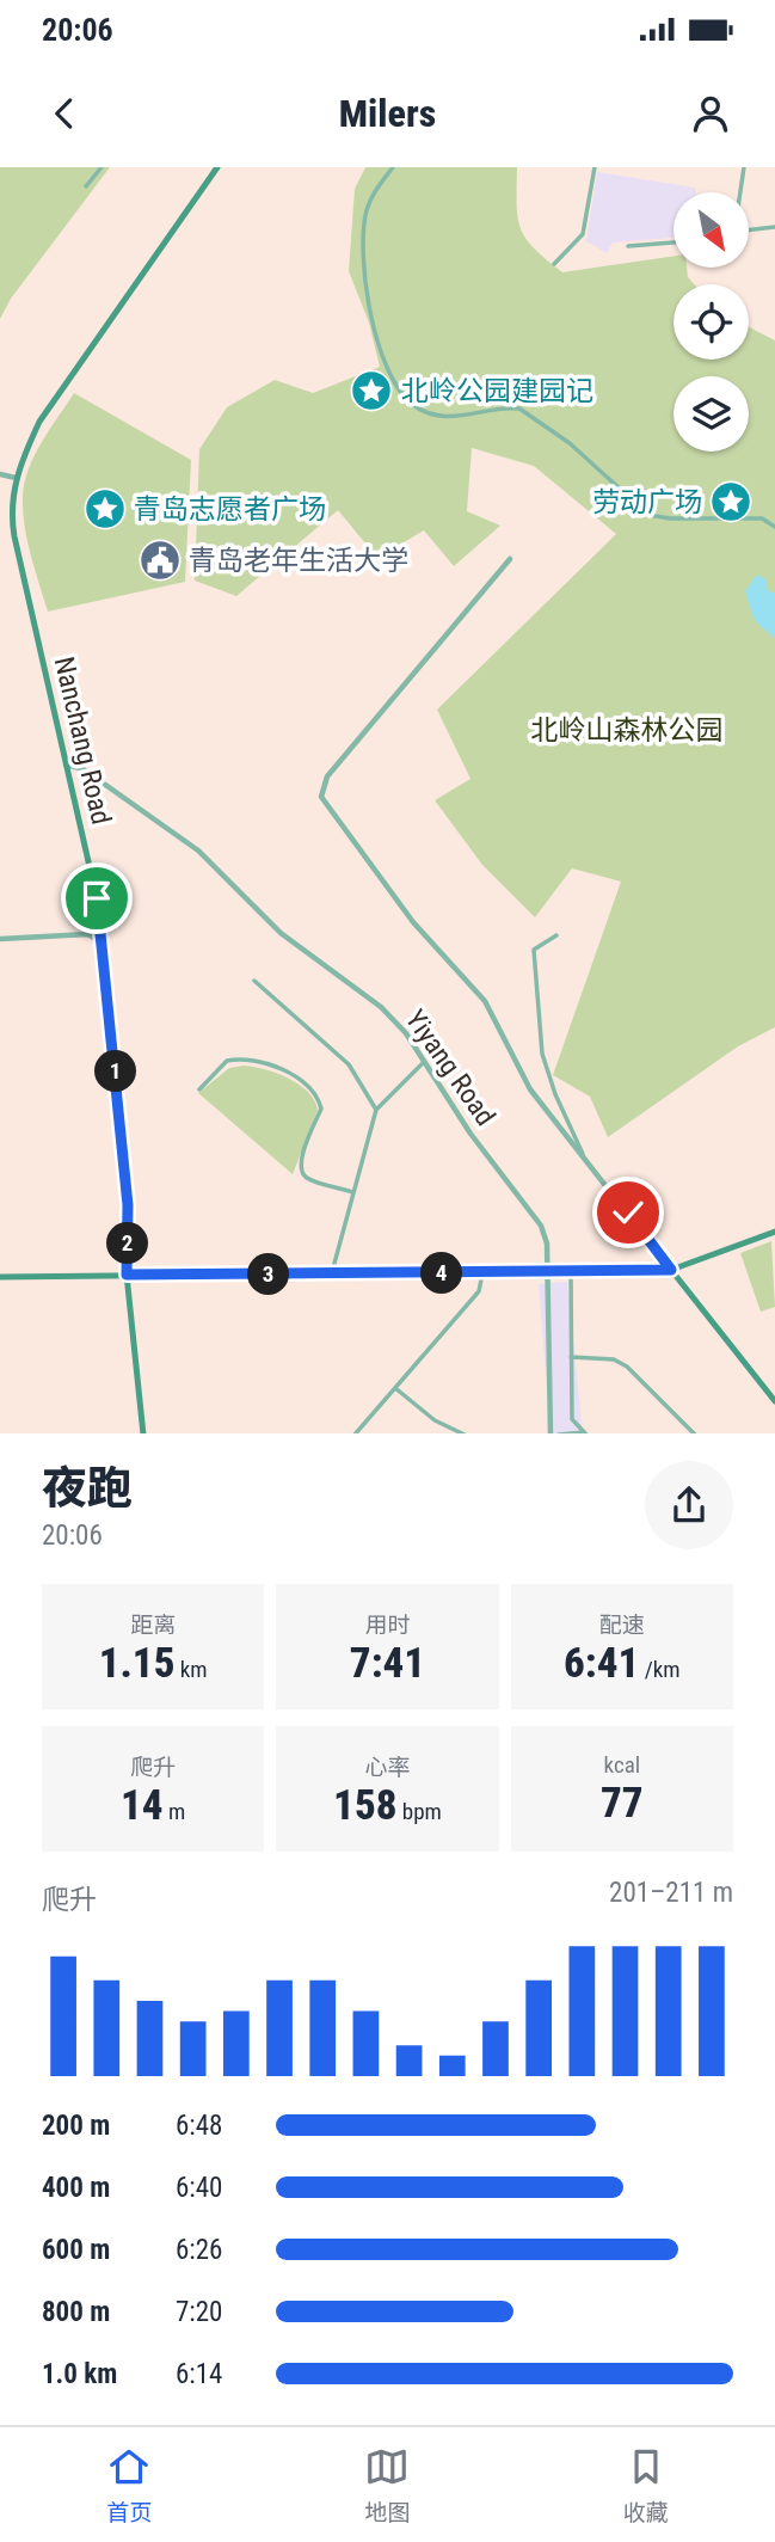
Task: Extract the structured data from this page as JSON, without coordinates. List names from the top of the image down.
{
  "streets": {
    "main road": ["Nanchang Road"],
    "street": ["Yiyang Road"]
  },
  "crossings": [
    ["Nanchang Road", "Yiyang Road"]
  ],
  "parks": ["北岭山森林公园"],
  "places": {
    "place": ["北岭公园建园记", "劳动广场", "青岛志愿者广场"],
    "public building": ["青岛老年生活大学"]
  },
  "north": "bottom right",
  "page": {
    "status": "20:06",
    "header": "Milers",
    "pins": [
      "1",
      "2",
      "4",
      "3"
    ],
    "heading": ["夜跑", "20:06"],
    "stats": [
      ["距离", "1.15 km"],
      ["用时", "7:41"],
      ["配速", "6:41 /km"],
      ["爬升", "14 m"],
      ["心率", "158 bpm"],
      ["kcal", "77"]
    ],
    "chart": ["爬升", "201–211 m"],
    "list": [
      {
        "name": "200 m",
        "note": "6:48"
      },
      {
        "name": "400 m",
        "note": "6:40"
      },
      {
        "name": "600 m",
        "note": "6:26"
      },
      {
        "name": "800 m",
        "note": "7:20"
      },
      {
        "name": "1.0 km",
        "note": "6:14"
      }
    ],
    "tabs": ["首页", "地图", "收藏"]
  }
}
